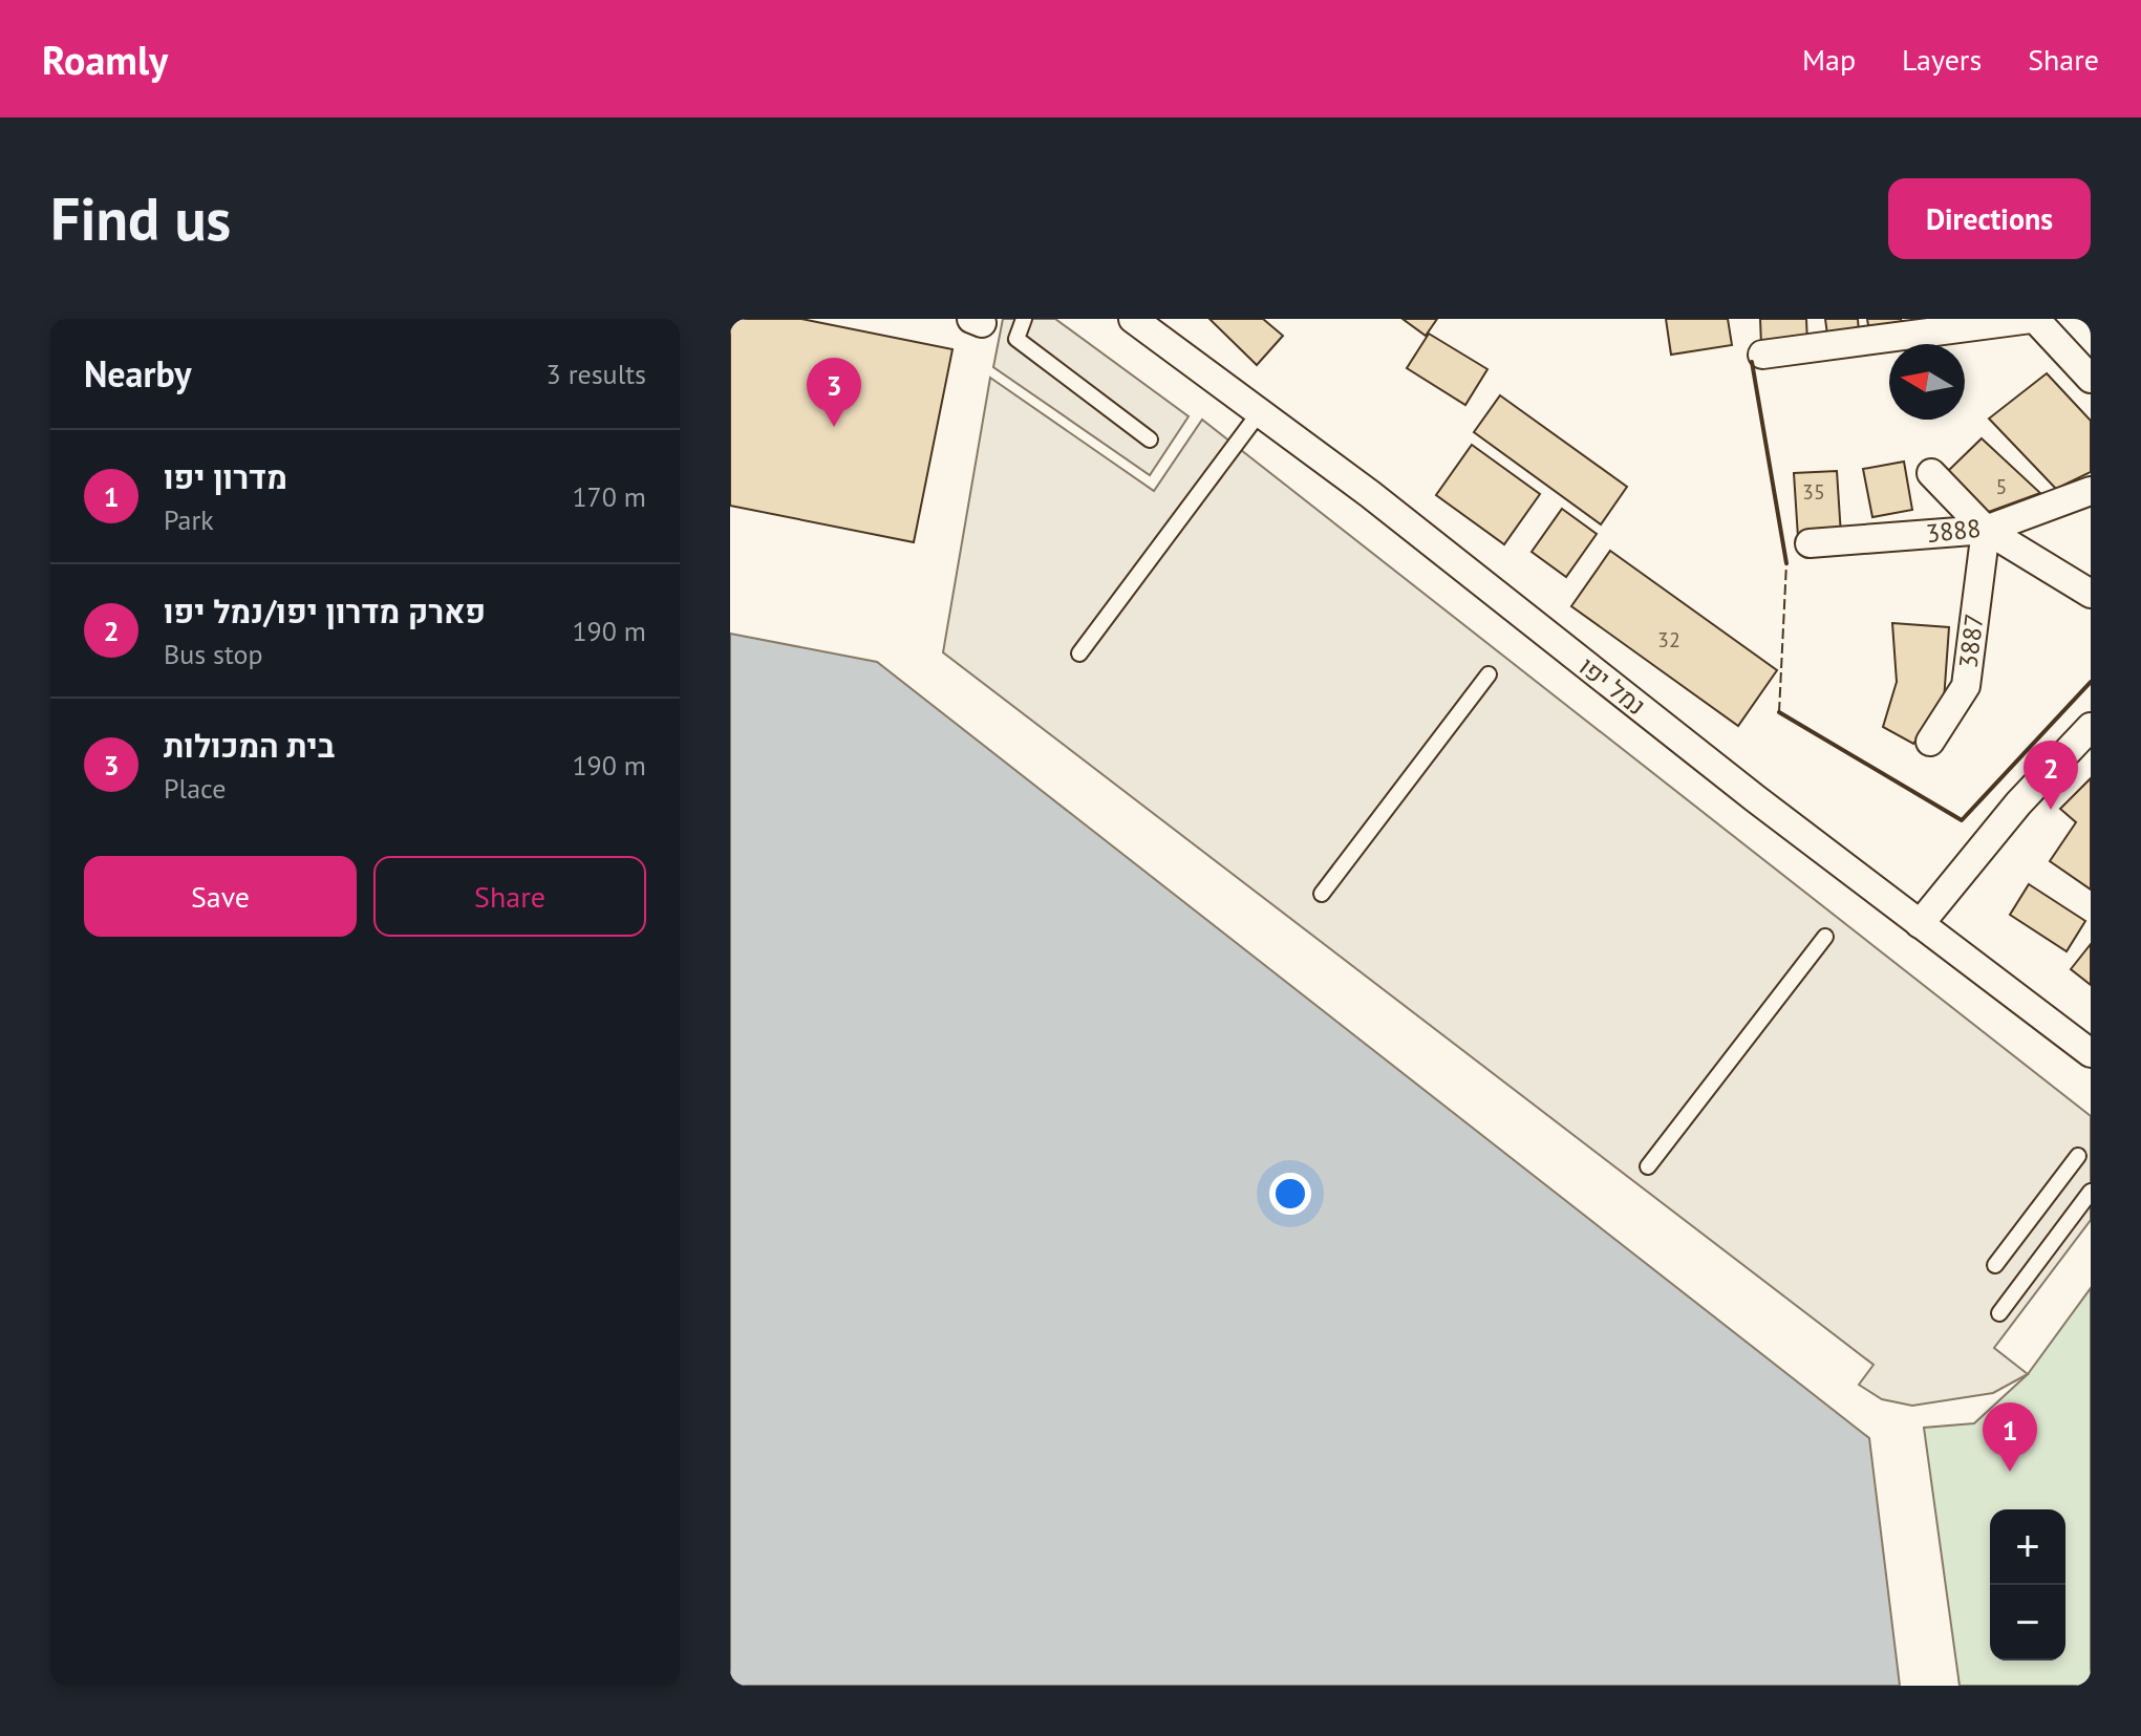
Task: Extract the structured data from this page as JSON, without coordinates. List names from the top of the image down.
{
  "streets": {
    "street": ["3888", "3887", "נמל יפו"]
  },
  "crossings": [
    ["3888", "3887"]
  ],
  "house_numbers": ["5", "35", "32"],
  "north": "left",
  "page": {
    "header": "Roamly",
    "nav": ["Map", "Layers", "Share"],
    "buttons": [
      "Directions",
      ["Save", "Share"]
    ],
    "title": "Find us",
    "heading": ["Nearby", "3 results"],
    "pins": ["3", "2", "1"],
    "list": [
      {
        "mark": "1",
        "name": "מדרון יפו",
        "note": "Park",
        "value": "170 m"
      },
      {
        "mark": "2",
        "name": "פארק מדרון יפו/נמל יפו",
        "note": "Bus stop",
        "value": "190 m"
      },
      {
        "mark": "3",
        "name": "בית המכולות",
        "note": "Place",
        "value": "190 m"
      }
    ],
    "map_buttons": ["+", "−"]
  }
}
